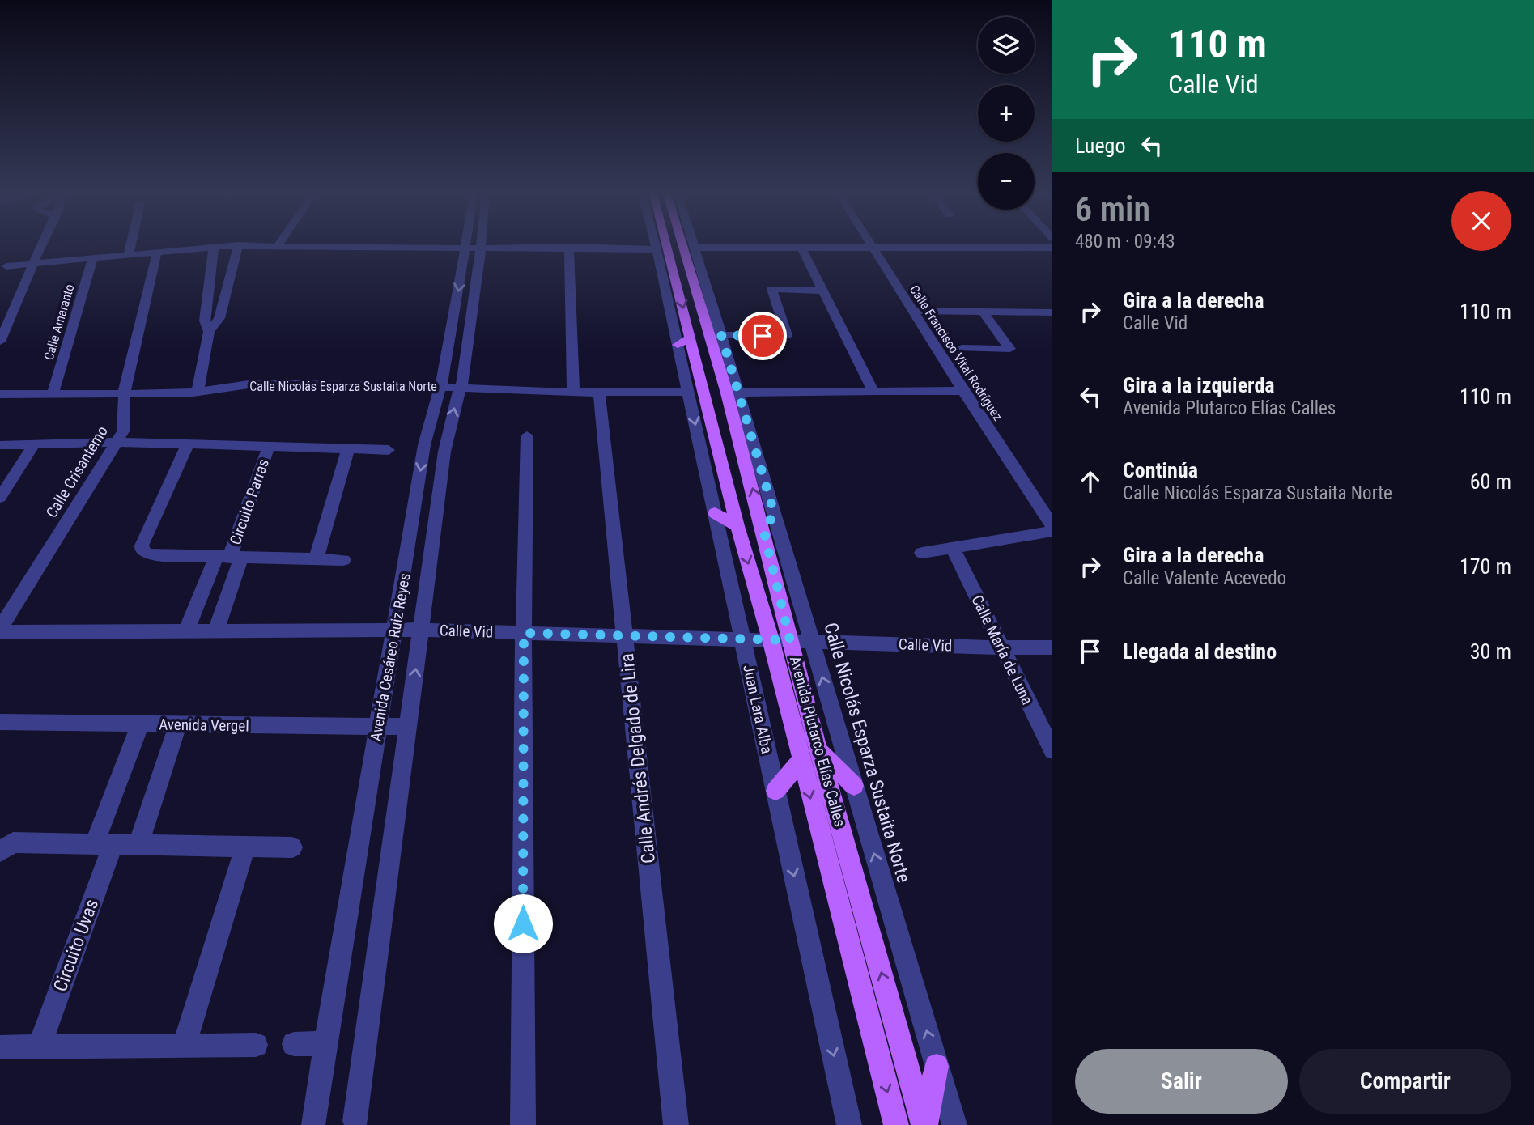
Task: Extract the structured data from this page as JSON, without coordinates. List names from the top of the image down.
{
  "streets": {
    "main road": ["Avenida Plutarco Elías Calles"],
    "street": [
      "Calle Amaranto",
      "Calle Francisco Vital Rodríguez",
      "Calle Nicolás Esparza Sustaita Norte",
      "Calle Crisantemo",
      "Circuito Parras",
      "Calle Vid",
      "Calle María de Luna",
      "Avenida Cesáreo Ruiz Reyes",
      "Juan Lara Alba",
      "Avenida Vergel",
      "Calle Andrés Delgado de Lira",
      "Circuito Uvas"
    ]
  },
  "crossings": [
    ["Calle Amaranto", "Calle Nicolás Esparza Sustaita Norte"],
    ["Calle Nicolás Esparza Sustaita Norte", "Calle Crisantemo"],
    ["Calle Nicolás Esparza Sustaita Norte", "Calle Vid"],
    ["Calle Nicolás Esparza Sustaita Norte", "Avenida Cesáreo Ruiz Reyes"],
    ["Calle Nicolás Esparza Sustaita Norte", "Juan Lara Alba"],
    ["Calle Nicolás Esparza Sustaita Norte", "Avenida Plutarco Elías Calles"],
    ["Calle Nicolás Esparza Sustaita Norte", "Calle Andrés Delgado de Lira"],
    ["Calle Crisantemo", "Circuito Parras"],
    ["Calle Crisantemo", "Calle Vid"],
    ["Circuito Parras", "Calle Vid"],
    ["Calle Vid", "Calle María de Luna"],
    ["Calle Vid", "Avenida Cesáreo Ruiz Reyes"],
    ["Calle Vid", "Juan Lara Alba"],
    ["Calle Vid", "Avenida Plutarco Elías Calles"],
    ["Calle Vid", "Calle Andrés Delgado de Lira"],
    ["Avenida Cesáreo Ruiz Reyes", "Avenida Vergel"],
    ["Juan Lara Alba", "Avenida Plutarco Elías Calles"],
    ["Avenida Vergel", "Circuito Uvas"]
  ],
  "one_way": ["Juan Lara Alba"],
  "page": {
    "turn": ["110 m", "Calle Vid"],
    "map_buttons": ["+", "−"],
    "then": "Luego",
    "heading": ["6 min", "480 m · 09:43"],
    "list": [
      {
        "name": "Gira a la derecha",
        "note": "Calle Vid",
        "value": "110 m"
      },
      {
        "name": "Gira a la izquierda",
        "note": "Avenida Plutarco Elías Calles",
        "value": "110 m"
      },
      {
        "name": "Continúa",
        "note": "Calle Nicolás Esparza Sustaita Norte",
        "value": "60 m"
      },
      {
        "name": "Gira a la derecha",
        "note": "Calle Valente Acevedo",
        "value": "170 m"
      },
      {
        "name": "Llegada al destino",
        "value": "30 m"
      }
    ],
    "buttons": ["Salir", "Compartir"]
  }
}
